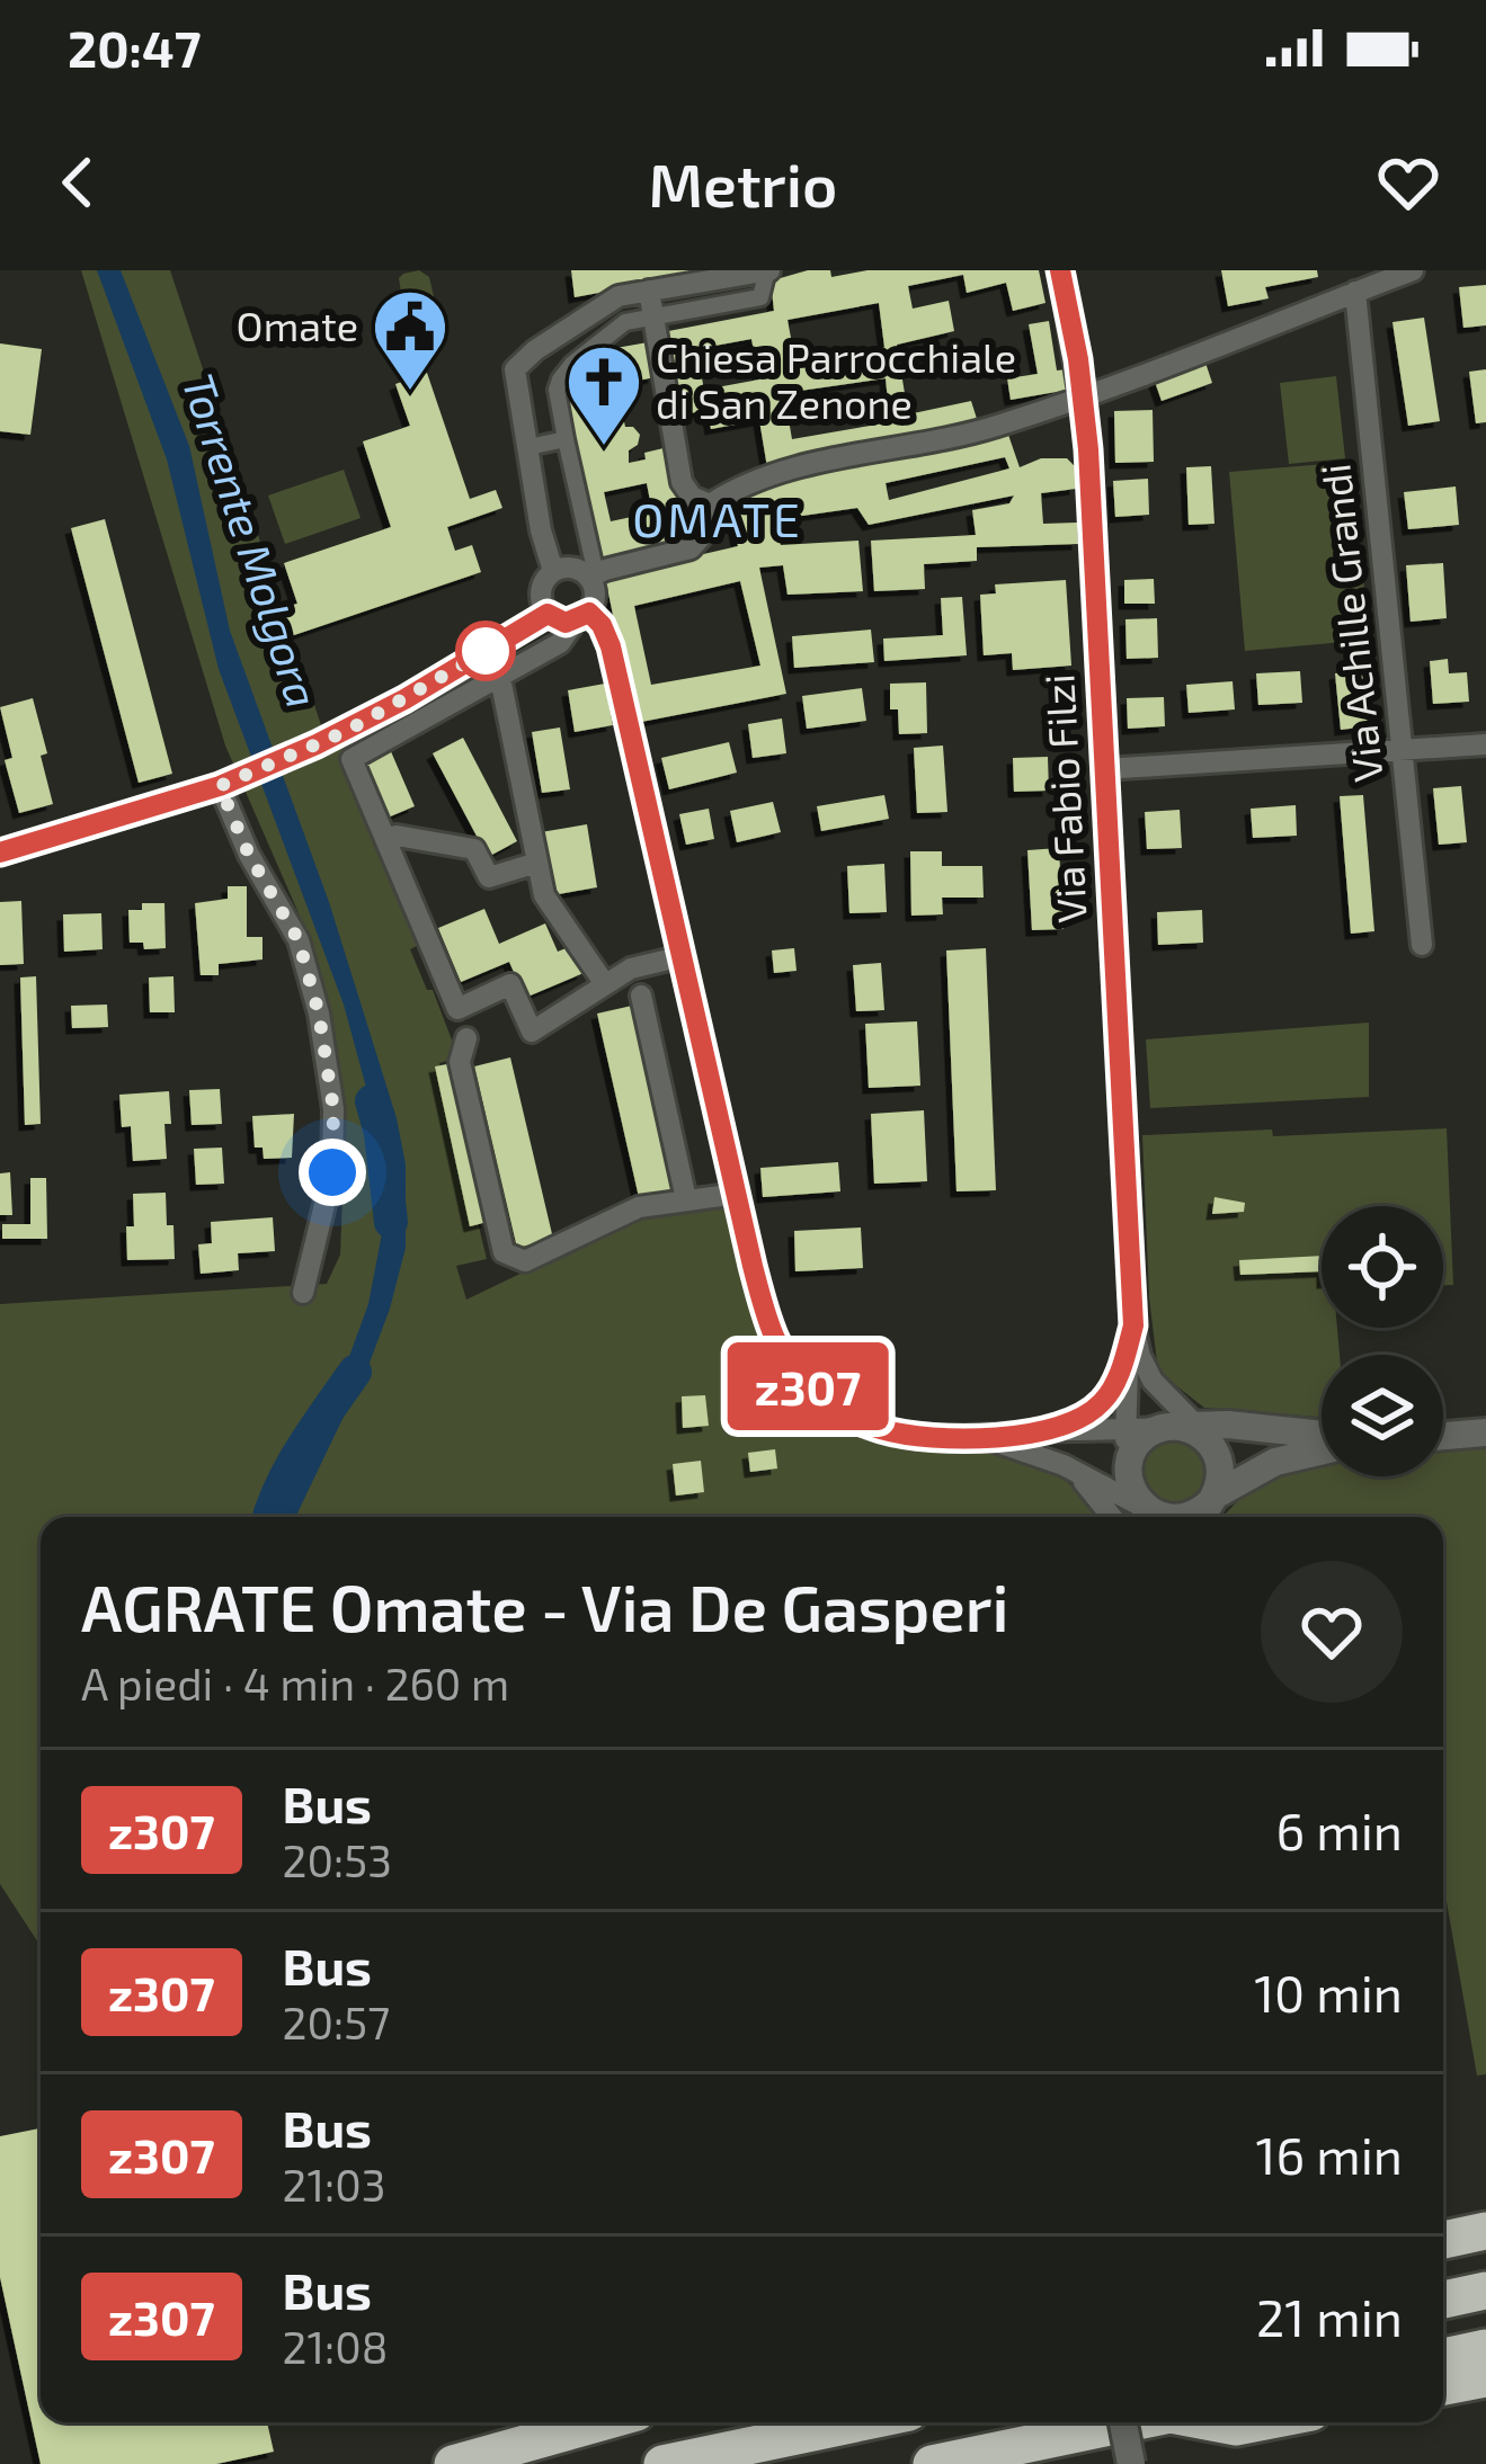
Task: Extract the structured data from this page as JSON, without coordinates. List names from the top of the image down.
{
  "streets": {
    "street": ["Via Achille Grandi", "Via Fabio Filzi"]
  },
  "districts": ["OMATE"],
  "water": ["Torrente Molgora"],
  "places": {
    "public building": ["Omate"],
    "church": ["Chiesa Parrocchiale di San Zenone"]
  },
  "lines": ["bus line z307"],
  "page": {
    "status": "20:47",
    "header": "Metrio",
    "on_map": "z307",
    "heading": ["AGRATE Omate - Via De Gasperi", "A piedi · 4 min · 260 m"],
    "list": [
      {
        "mark": "z307",
        "name": "Bus",
        "note": "20:53",
        "value": "6 min"
      },
      {
        "mark": "z307",
        "name": "Bus",
        "note": "20:57",
        "value": "10 min"
      },
      {
        "mark": "z307",
        "name": "Bus",
        "note": "21:03",
        "value": "16 min"
      },
      {
        "mark": "z307",
        "name": "Bus",
        "note": "21:08",
        "value": "21 min"
      }
    ]
  }
}
